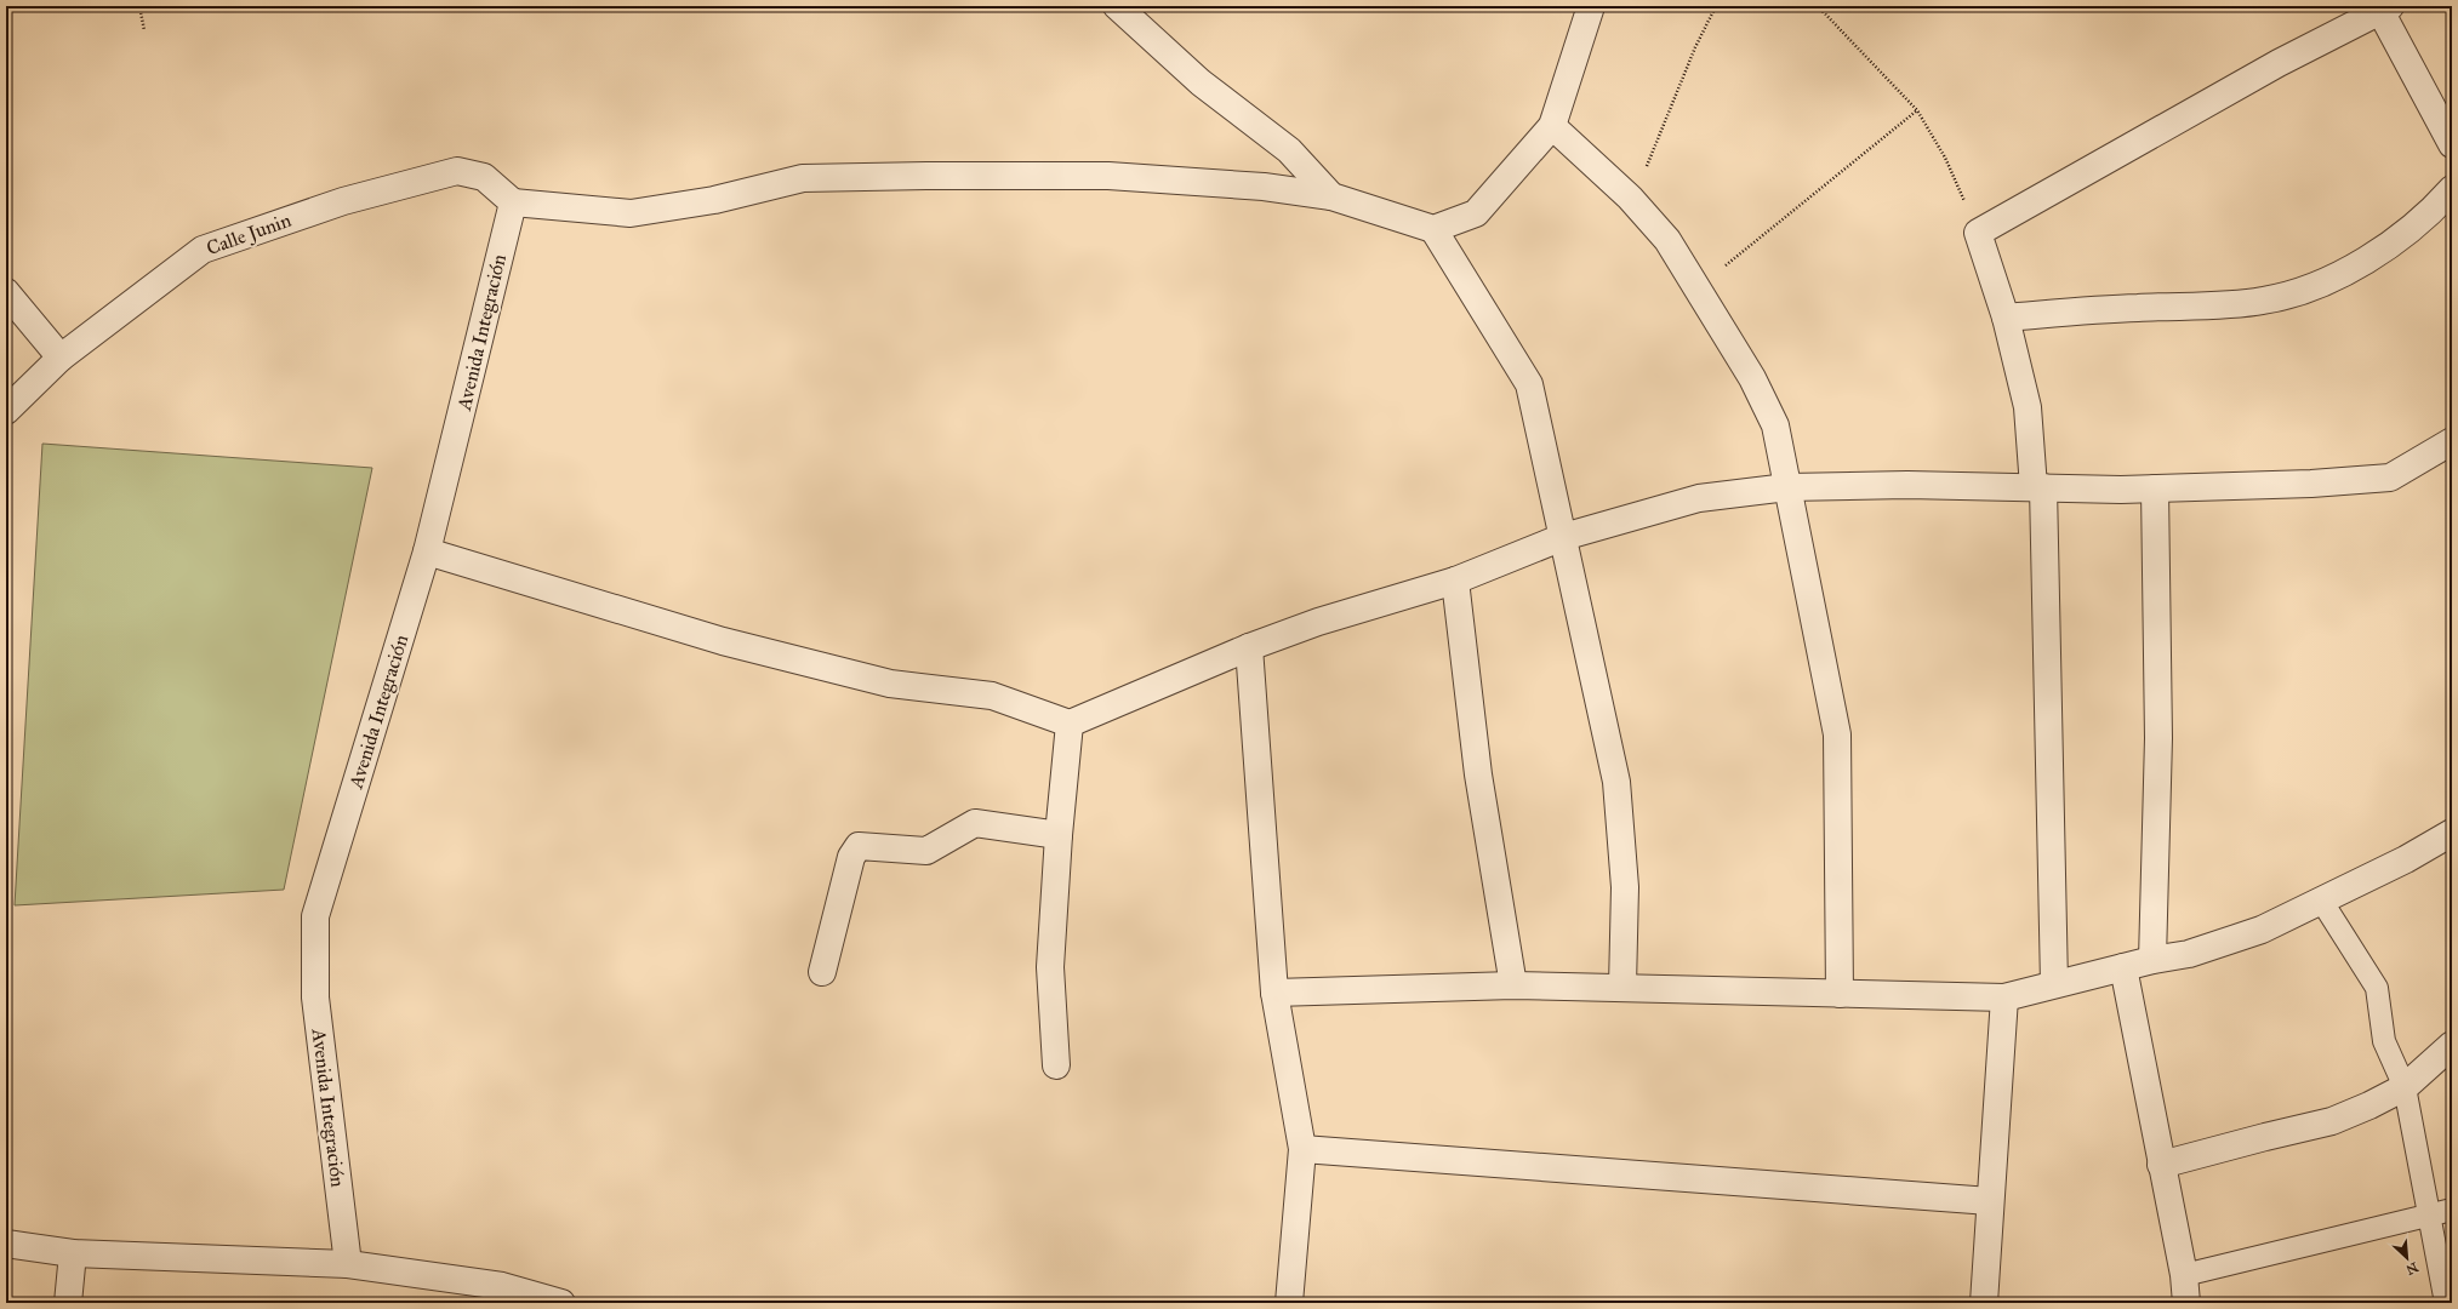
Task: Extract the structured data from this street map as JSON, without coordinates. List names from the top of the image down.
{
  "streets": {
    "street": ["Calle Junin", "Avenida Integración"]
  },
  "crossings": [
    ["Calle Junin", "Avenida Integración"]
  ],
  "north": "bottom right"
}
